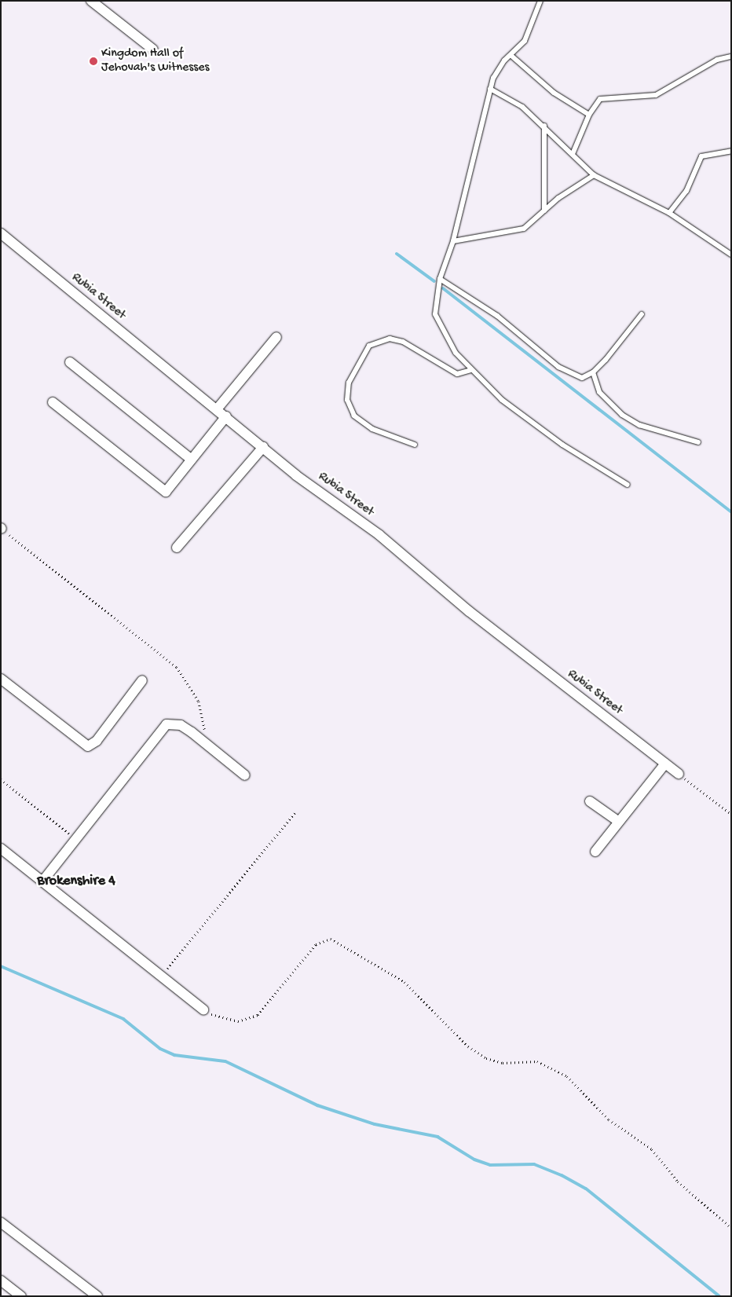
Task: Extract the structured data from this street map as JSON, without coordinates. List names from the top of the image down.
{
  "streets": {
    "street": ["Rubia Street"]
  },
  "districts": ["Brokenshire 4"],
  "places": ["Kingdom Hall of Jehovah's Witnesses"]
}
